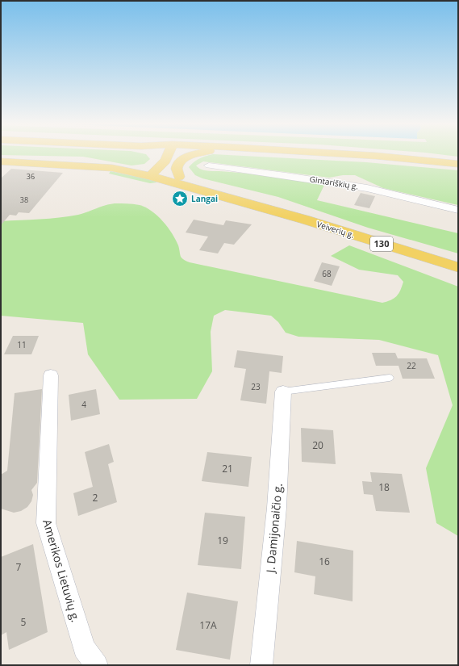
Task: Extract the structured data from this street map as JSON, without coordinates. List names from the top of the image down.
{
  "streets": {
    "main road": ["Veiverių g.", "130"],
    "street": ["Gintariškių g.", "J. Damijonaičio g.", "Amerikos Lietuvių g."]
  },
  "places": {
    "place": ["Langai"]
  },
  "house_numbers": [
    "36",
    "38",
    "68",
    "11",
    "22",
    "23",
    "4",
    "20",
    "21",
    "18",
    "2",
    "19",
    "16",
    "7",
    "5",
    "17A"
  ]
}
